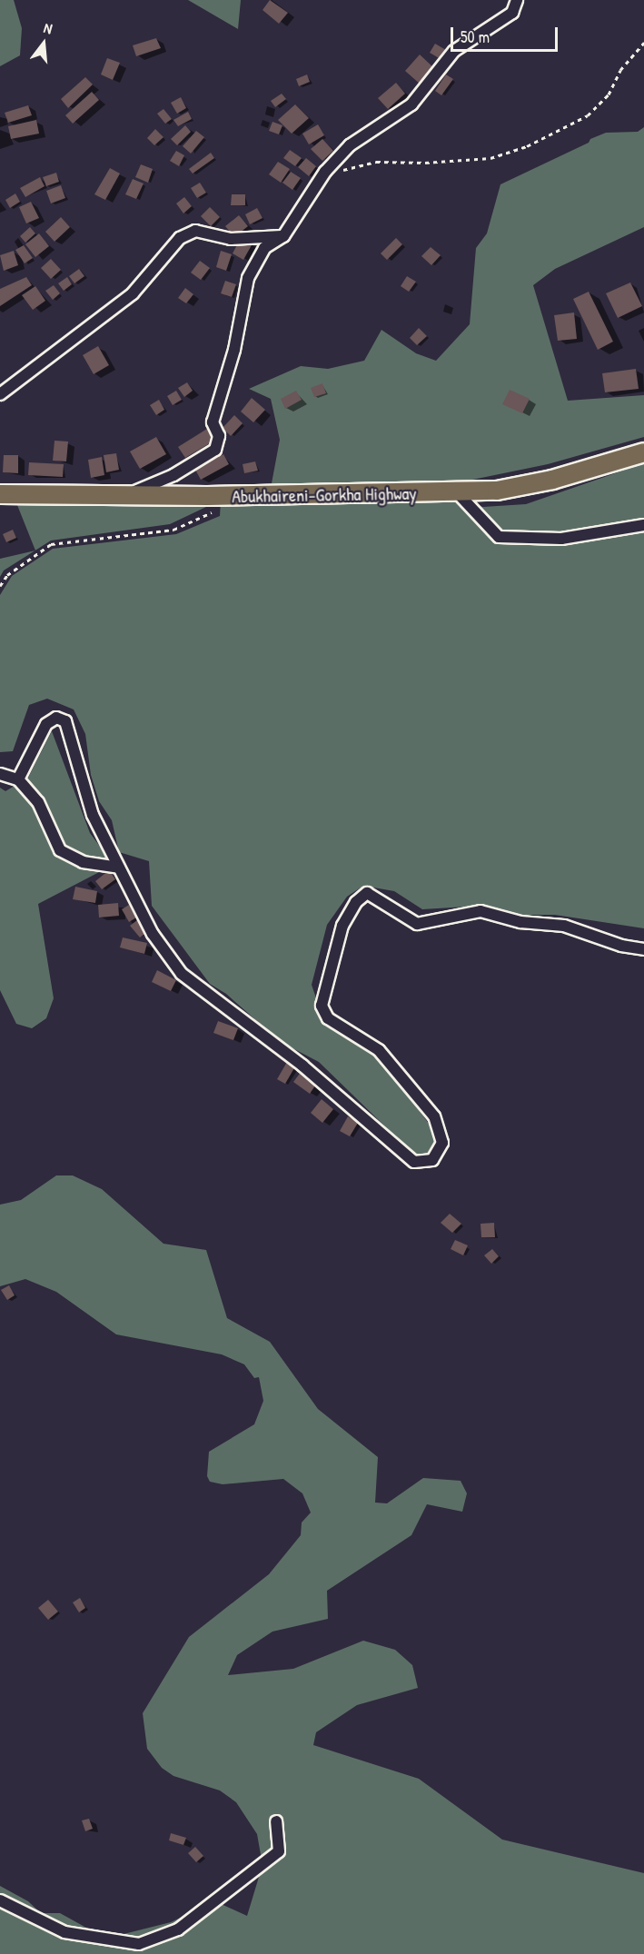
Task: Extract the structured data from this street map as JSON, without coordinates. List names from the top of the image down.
{
  "streets": {
    "main road": ["Abukhaireni-Gorkha Highway"]
  },
  "scale_bar": "50 m",
  "north": "top"
}
